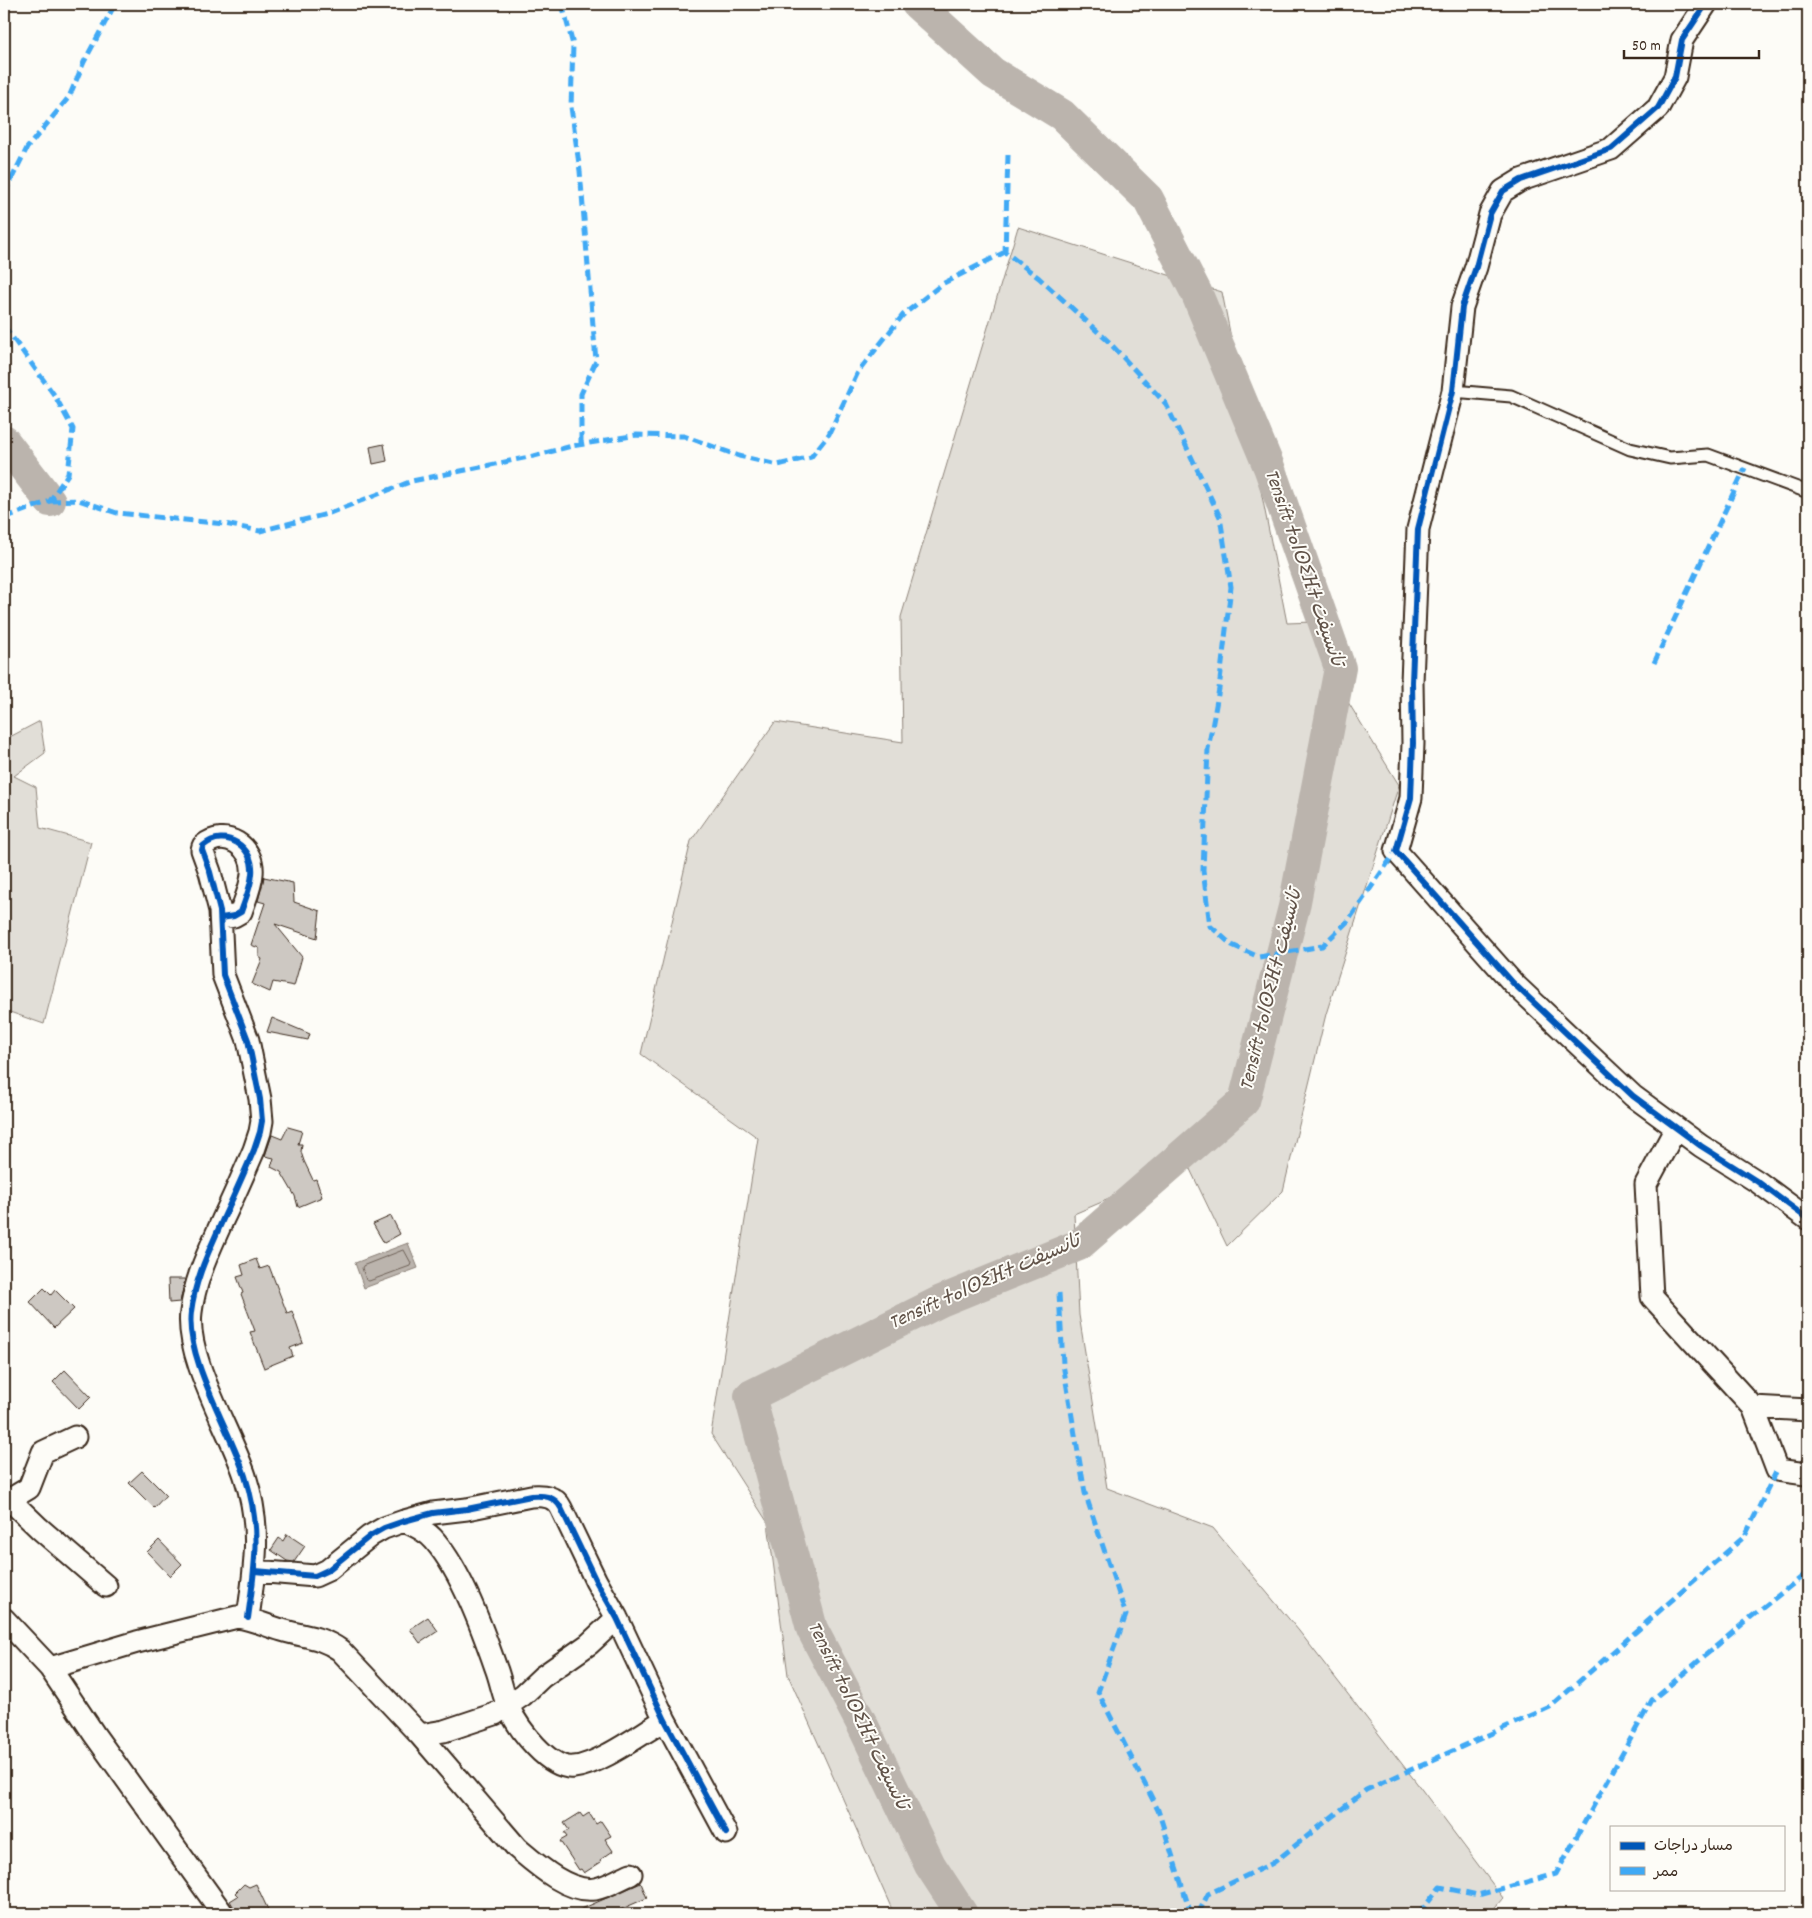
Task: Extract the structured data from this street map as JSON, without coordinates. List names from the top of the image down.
{
  "water": ["Tensift ⵜⴰⵏⵙⵉⴼⵜ تانسيفت"],
  "legend": ["مسار دراجات", "ممر"],
  "scale_bar": "50 m"
}
